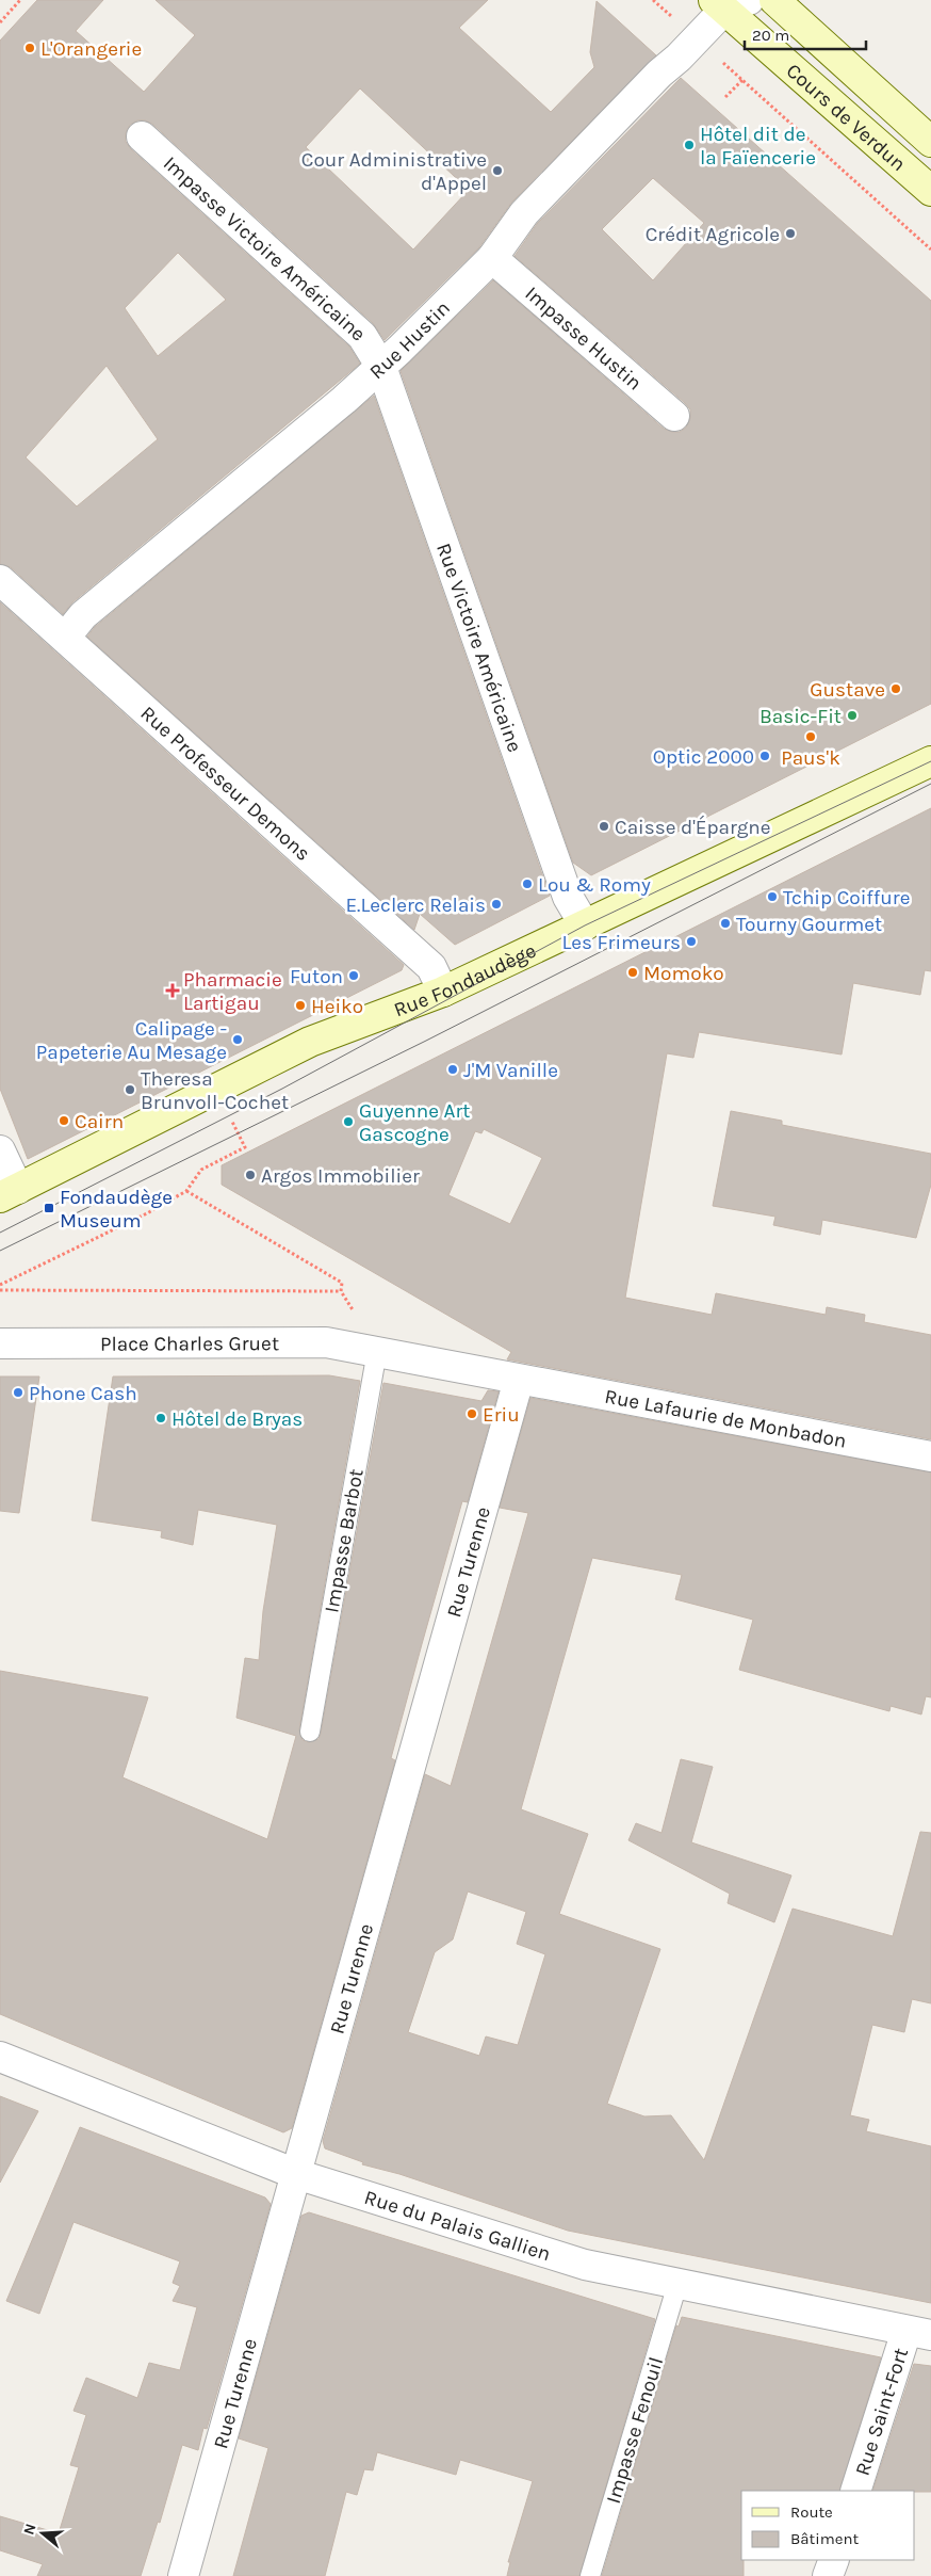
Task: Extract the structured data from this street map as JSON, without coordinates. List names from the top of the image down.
{
  "streets": {
    "main road": ["Cours de Verdun", "Rue Fondaudège"],
    "street": [
      "Impasse Victoire Américaine",
      "Impasse Hustin",
      "Rue Hustin",
      "Rue Victoire Américaine",
      "Rue Professeur Demons",
      "Place Charles Gruet",
      "Rue Lafaurie de Monbadon",
      "Rue Turenne",
      "Rue du Palais Gallien",
      "Rue Saint-Fort"
    ],
    "lane": ["Impasse Barbot", "Impasse Fenouil"]
  },
  "crossings": [
    ["Cours de Verdun", "Rue Hustin"],
    ["Impasse Victoire Américaine", "Rue Hustin"],
    ["Impasse Victoire Américaine", "Rue Victoire Américaine"],
    ["Impasse Hustin", "Rue Hustin"],
    ["Rue Hustin", "Rue Victoire Américaine"],
    ["Rue Hustin", "Rue Professeur Demons"],
    ["Rue Victoire Américaine", "Rue Fondaudège"],
    ["Rue Professeur Demons", "Rue Fondaudège"],
    ["Place Charles Gruet", "Rue Lafaurie de Monbadon"],
    ["Place Charles Gruet", "Impasse Barbot"],
    ["Place Charles Gruet", "Rue Turenne"],
    ["Rue Lafaurie de Monbadon", "Rue Turenne"],
    ["Rue Turenne", "Rue du Palais Gallien"],
    ["Rue du Palais Gallien", "Rue Saint-Fort"],
    ["Rue du Palais Gallien", "Impasse Fenouil"]
  ],
  "places": {
    "other": [
      "L'Orangerie",
      "Hôtel dit de la Faïencerie",
      "Cour Administrative d'Appel",
      "Crédit Agricole",
      "Gustave",
      "Basic-Fit",
      "Paus'k",
      "Optic 2000",
      "Caisse d'Épargne",
      "Lou & Romy",
      "Tchip Coiffure",
      "E.Leclerc Relais",
      "Tourny Gourmet",
      "Les Frimeurs",
      "Momoko",
      "Futon",
      "Heiko",
      "Calipage - Papeterie Au Mesage",
      "J'M Vanille",
      "Theresa Brunvoll-Cochet",
      "Cairn",
      "Guyenne Art Gascogne",
      "Argos Immobilier",
      "Phone Cash",
      "Eriu",
      "Hôtel de Bryas"
    ],
    "health": ["Pharmacie Lartigau"],
    "transit": ["Fondaudège Museum"]
  },
  "legend": ["Route", "Bâtiment"],
  "scale_bar": "20 m",
  "north": "left"
}
